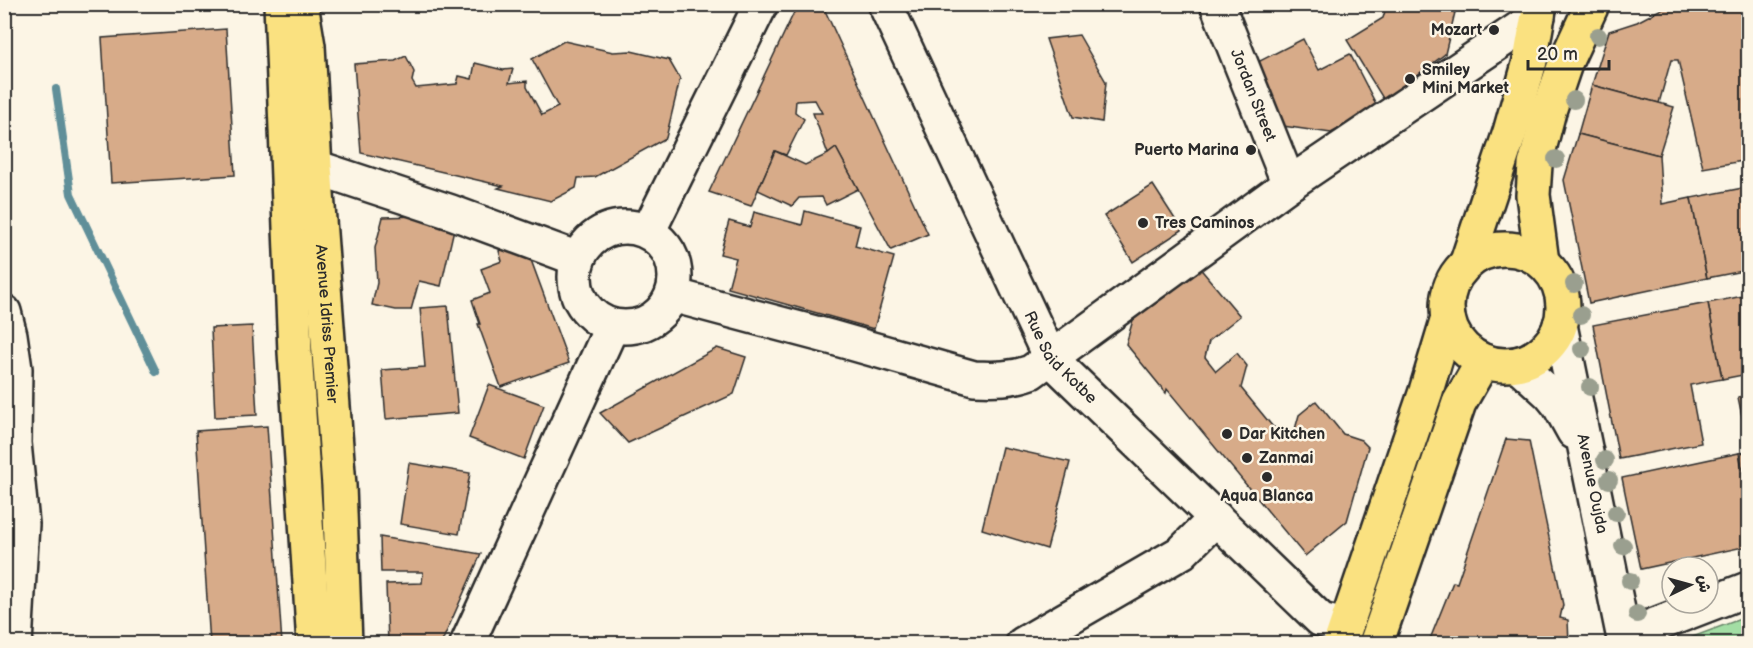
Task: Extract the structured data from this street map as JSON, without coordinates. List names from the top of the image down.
{
  "streets": {
    "main road": ["Avenue Idriss Premier"],
    "street": ["Jordan Street", "Rue Said Kotbe", "Avenue Oujda"]
  },
  "places": [
    "Mozart",
    "Smiley Mini Market",
    "Puerto Marina",
    "Tres Caminos",
    "Dar Kitchen",
    "Zanmai",
    "Aqua Blanca"
  ],
  "scale_bar": "20 m",
  "north": "right"
}
